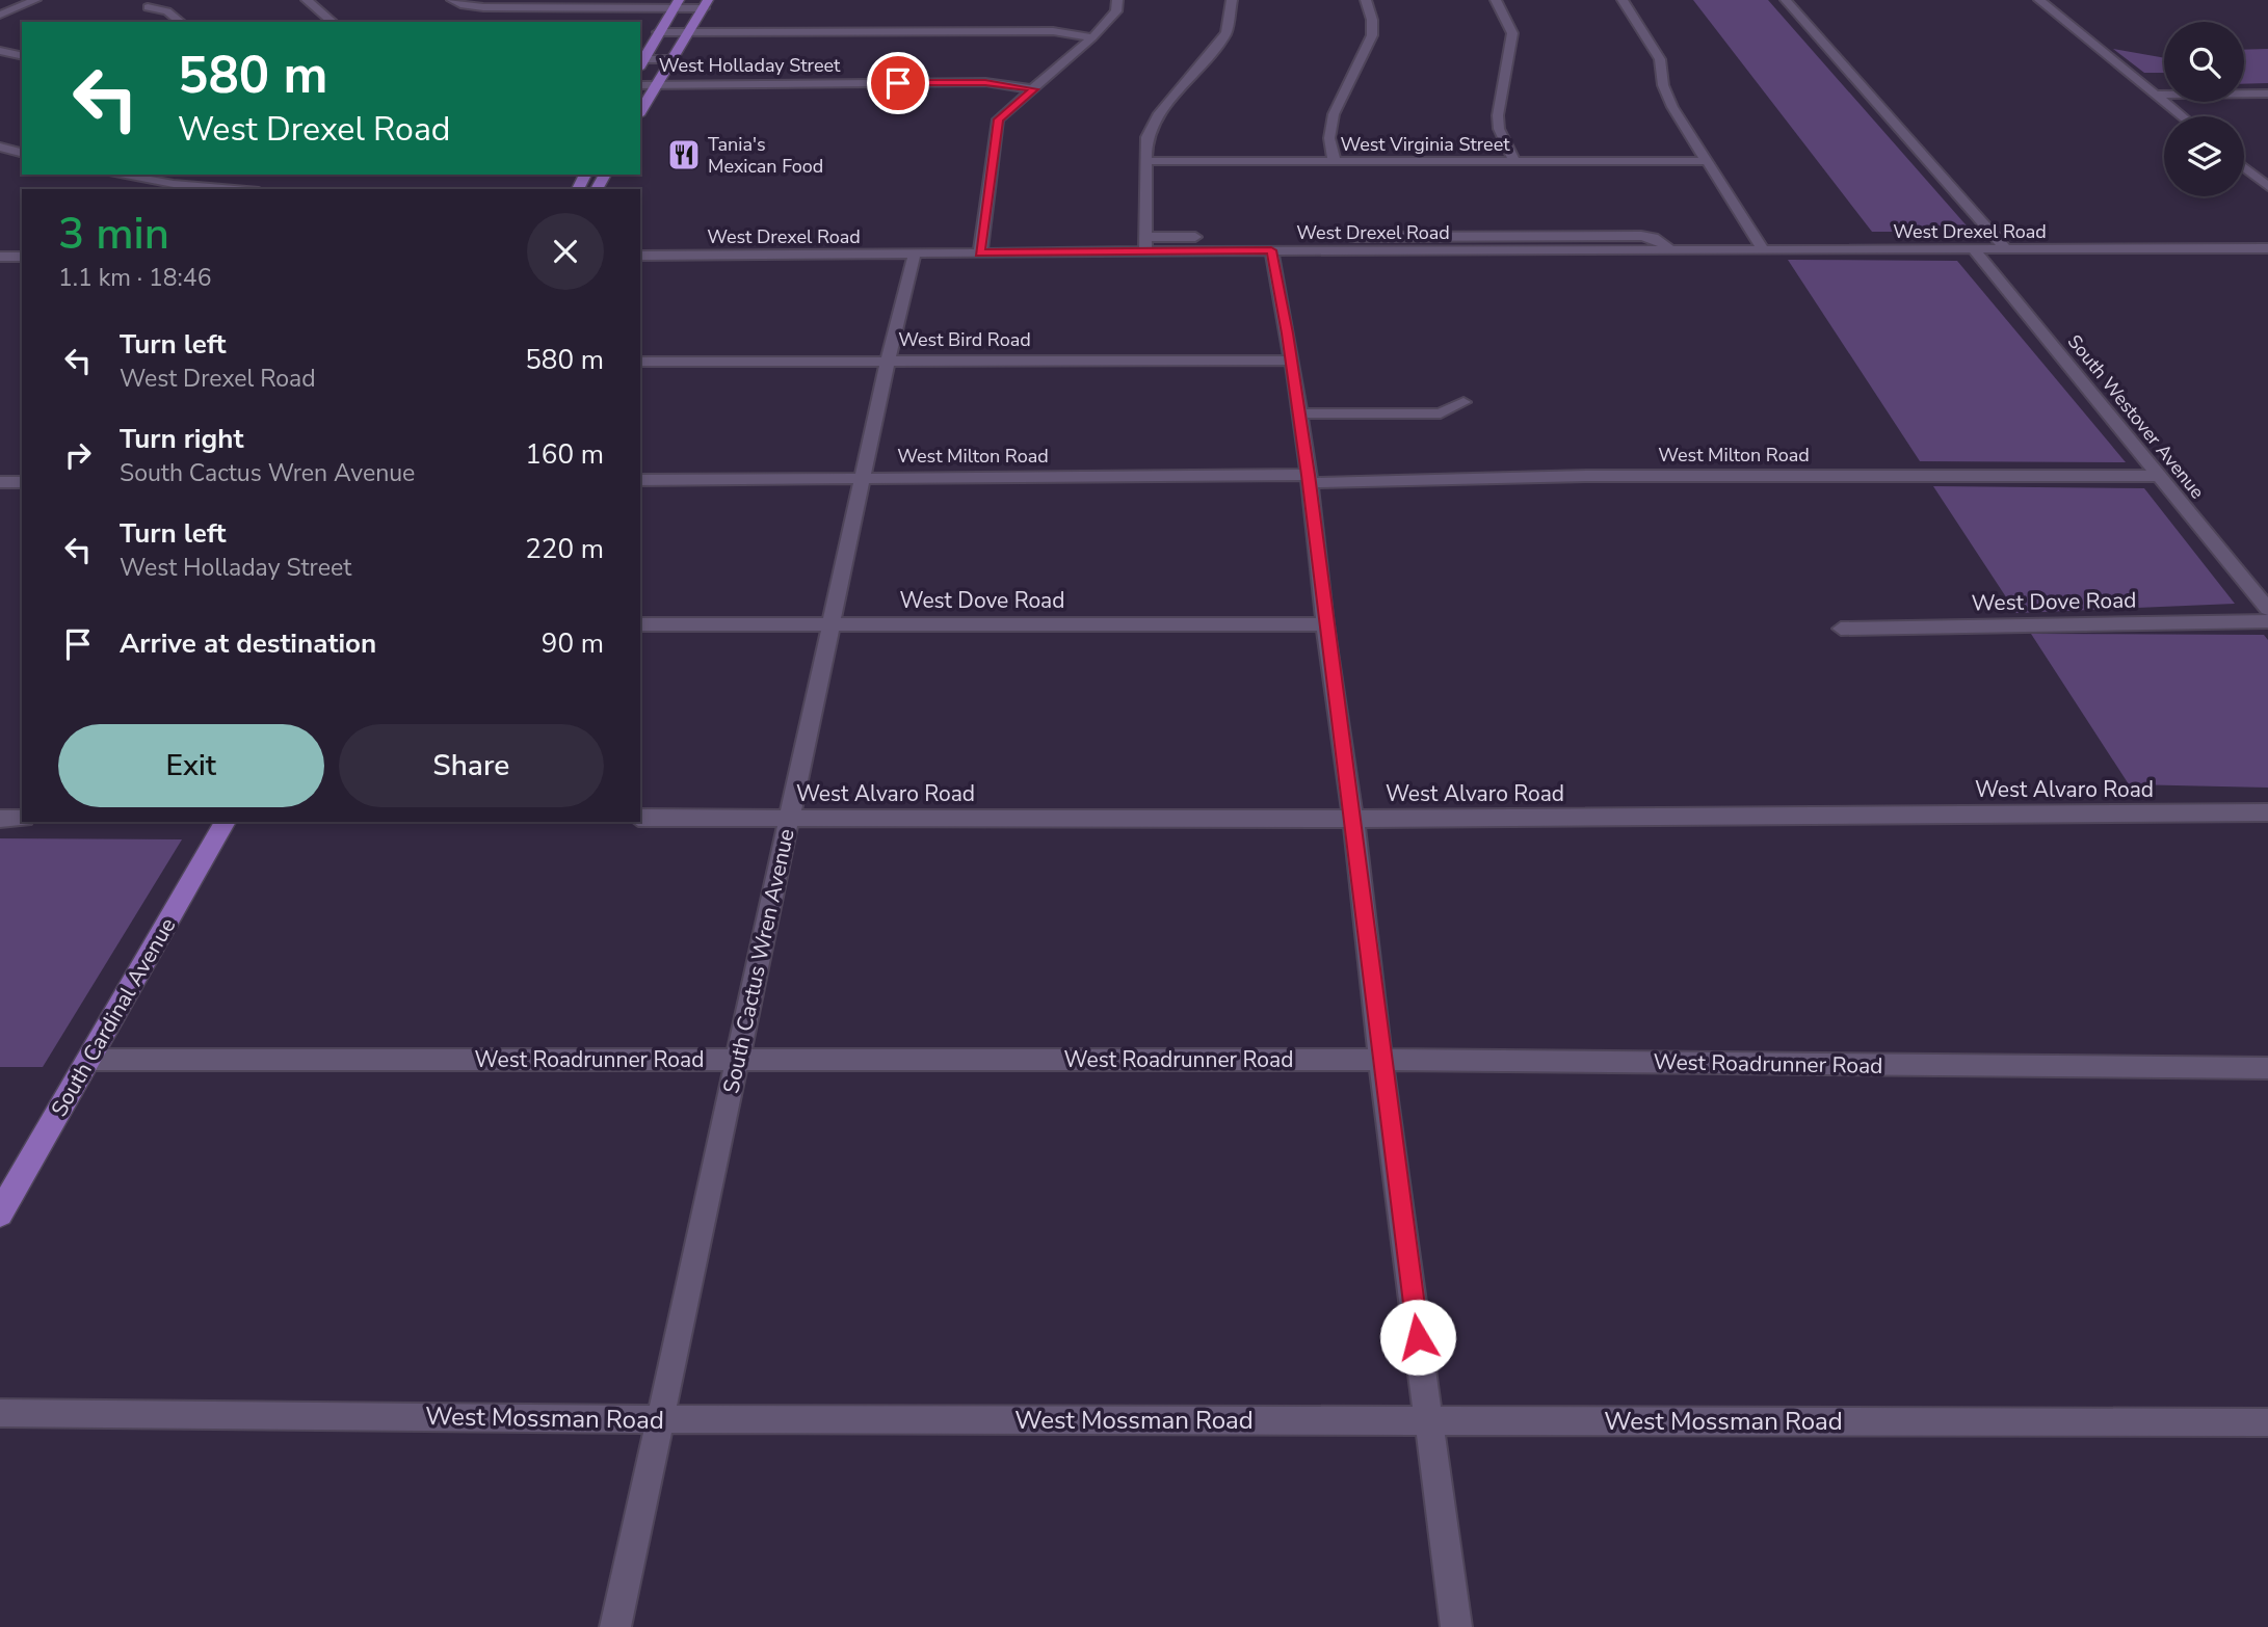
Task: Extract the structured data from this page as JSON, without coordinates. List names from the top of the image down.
{
  "streets": {
    "main road": ["South Cardinal Avenue"],
    "street": [
      "West Holladay Street",
      "West Virginia Street",
      "West Drexel Road",
      "West Bird Road",
      "South Westover Avenue",
      "West Milton Road",
      "West Dove Road",
      "West Alvaro Road",
      "South Cactus Wren Avenue",
      "West Roadrunner Road",
      "West Mossman Road"
    ]
  },
  "crossings": [
    ["West Drexel Road", "South Westover Avenue"],
    ["West Drexel Road", "South Cactus Wren Avenue"],
    ["West Bird Road", "South Cactus Wren Avenue"],
    ["South Westover Avenue", "West Milton Road"],
    ["West Milton Road", "South Cactus Wren Avenue"],
    ["West Dove Road", "South Cactus Wren Avenue"],
    ["West Alvaro Road", "South Cactus Wren Avenue"],
    ["South Cactus Wren Avenue", "West Roadrunner Road"],
    ["South Cactus Wren Avenue", "West Mossman Road"],
    ["South Cardinal Avenue", "West Roadrunner Road"]
  ],
  "places": {
    "restaurant": ["Tania's Mexican Food"]
  },
  "page": {
    "turn": ["580 m", "West Drexel Road"],
    "heading": ["3 min", "1.1 km · 18:46"],
    "list": [
      {
        "name": "Turn left",
        "note": "West Drexel Road",
        "value": "580 m"
      },
      {
        "name": "Turn right",
        "note": "South Cactus Wren Avenue",
        "value": "160 m"
      },
      {
        "name": "Turn left",
        "note": "West Holladay Street",
        "value": "220 m"
      },
      {
        "name": "Arrive at destination",
        "value": "90 m"
      }
    ],
    "buttons": ["Exit", "Share"]
  }
}
